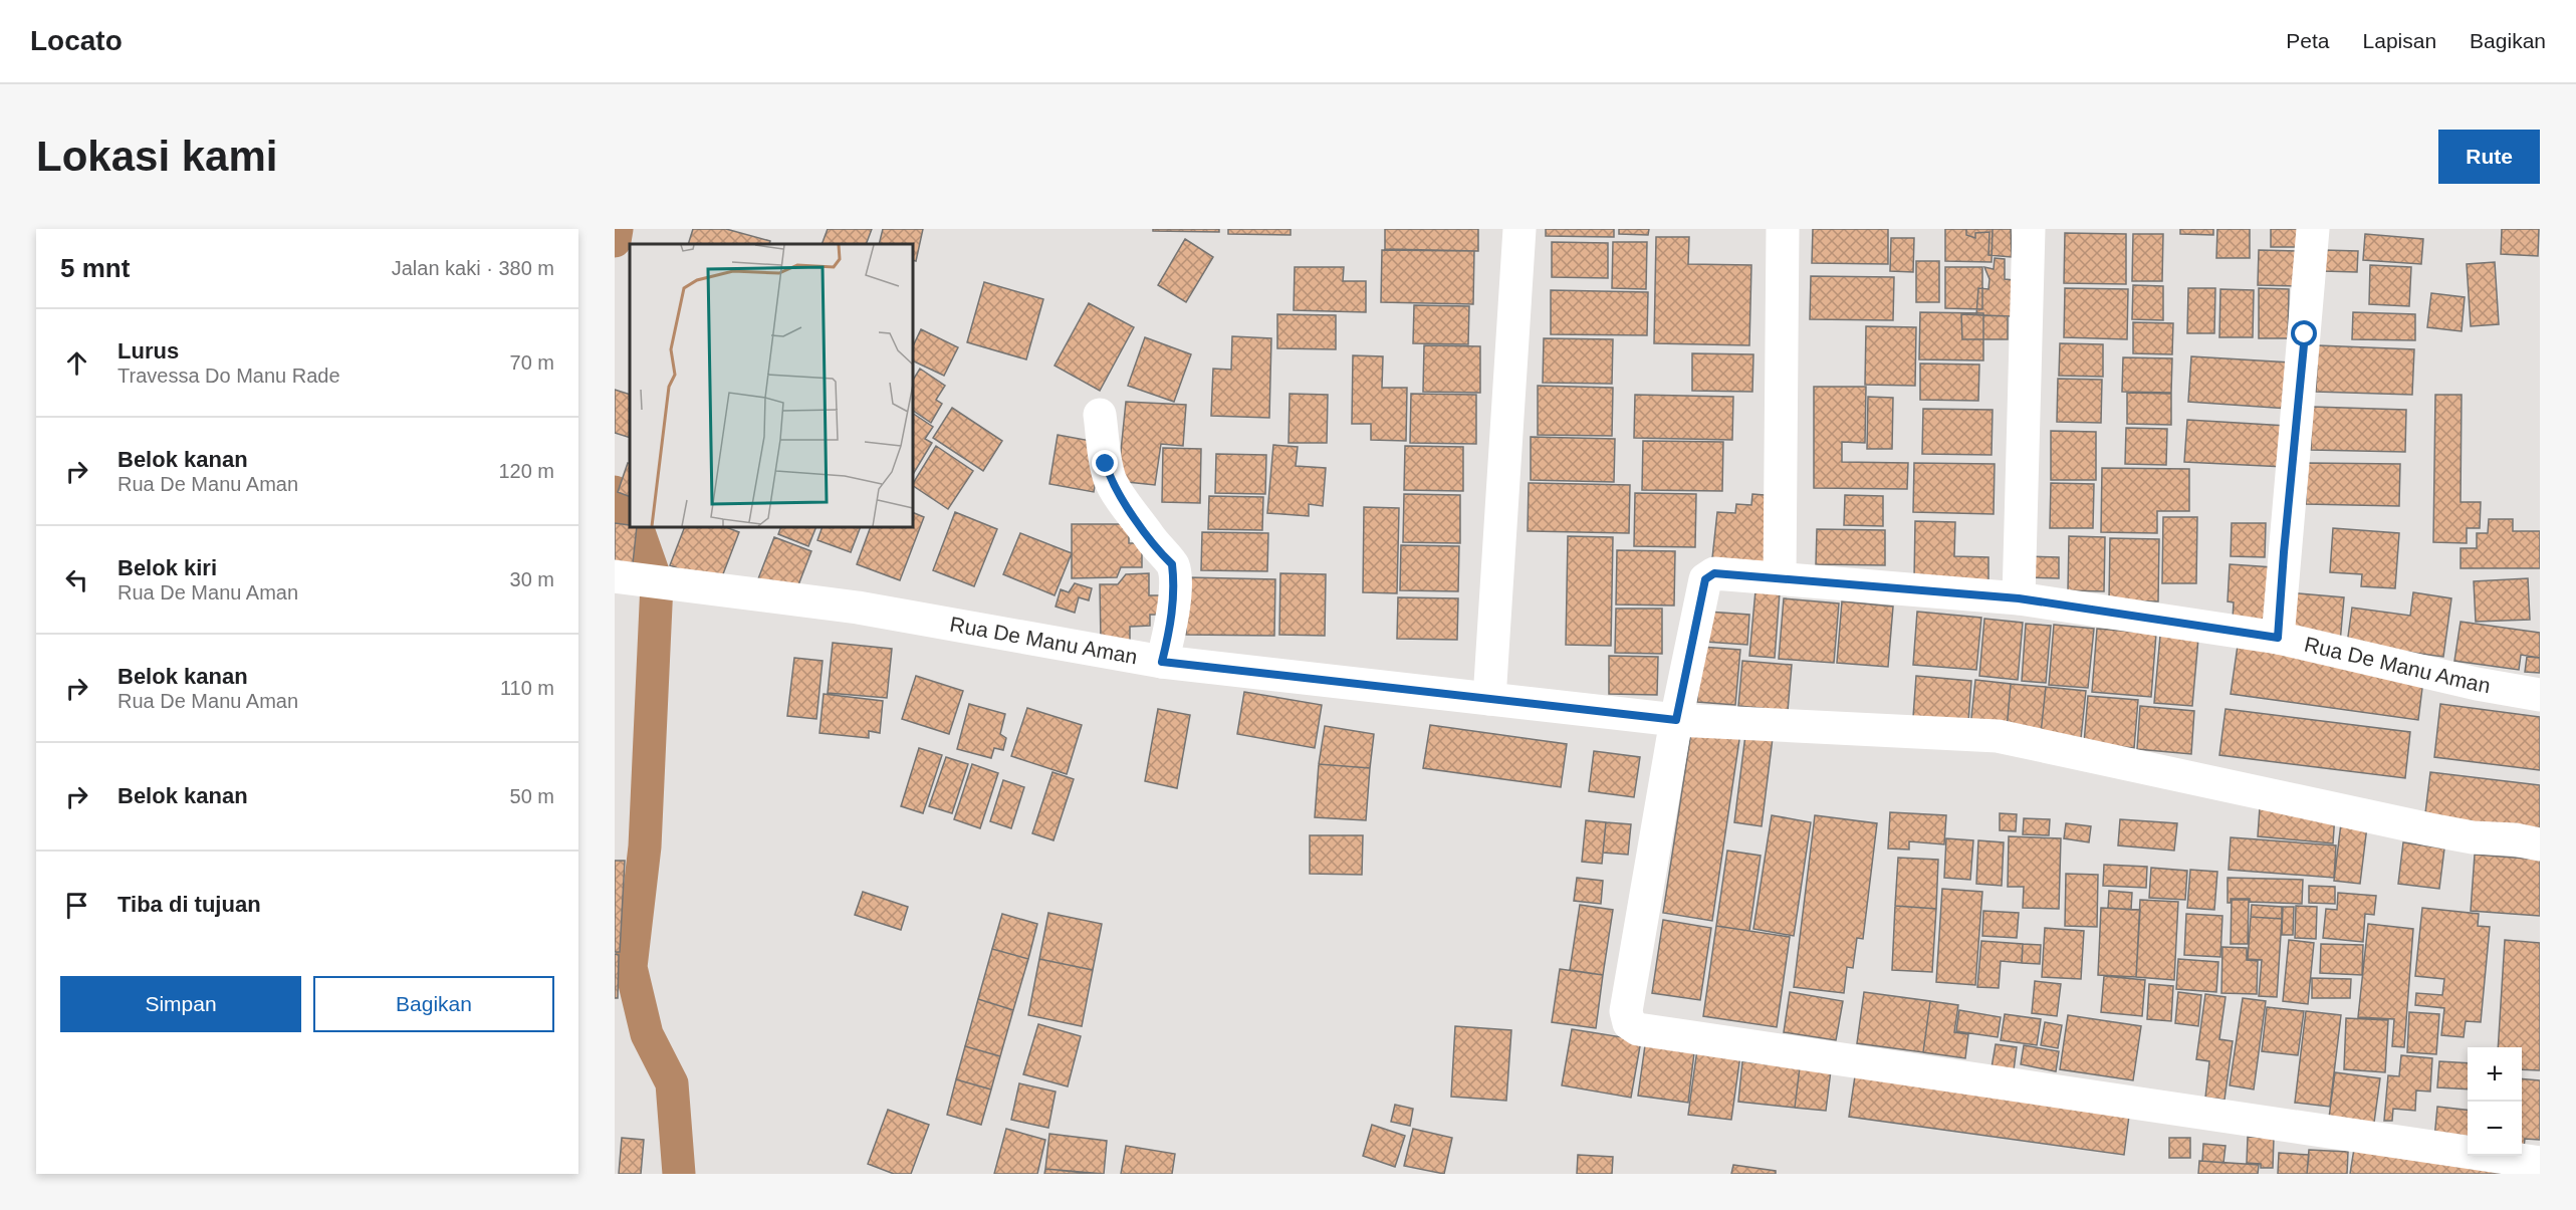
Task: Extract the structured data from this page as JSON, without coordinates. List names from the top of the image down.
{
  "streets": {
    "street": ["Rua De Manu Aman"]
  },
  "page": {
    "header": "Locato",
    "nav": ["Peta", "Lapisan", "Bagikan"],
    "buttons": [
      "Rute",
      ["Simpan", "Bagikan"]
    ],
    "title": "Lokasi kami",
    "heading": ["5 mnt", "Jalan kaki · 380 m"],
    "list": [
      ["Lurus", "Travessa Do Manu Rade", "70 m"],
      ["Belok kanan", "Rua De Manu Aman", "120 m"],
      ["Belok kiri", "Rua De Manu Aman", "30 m"],
      ["Belok kanan", "Rua De Manu Aman", "110 m"],
      ["Belok kanan", "50 m"],
      "Tiba di tujuan"
    ],
    "map_buttons": ["+", "−"]
  }
}
